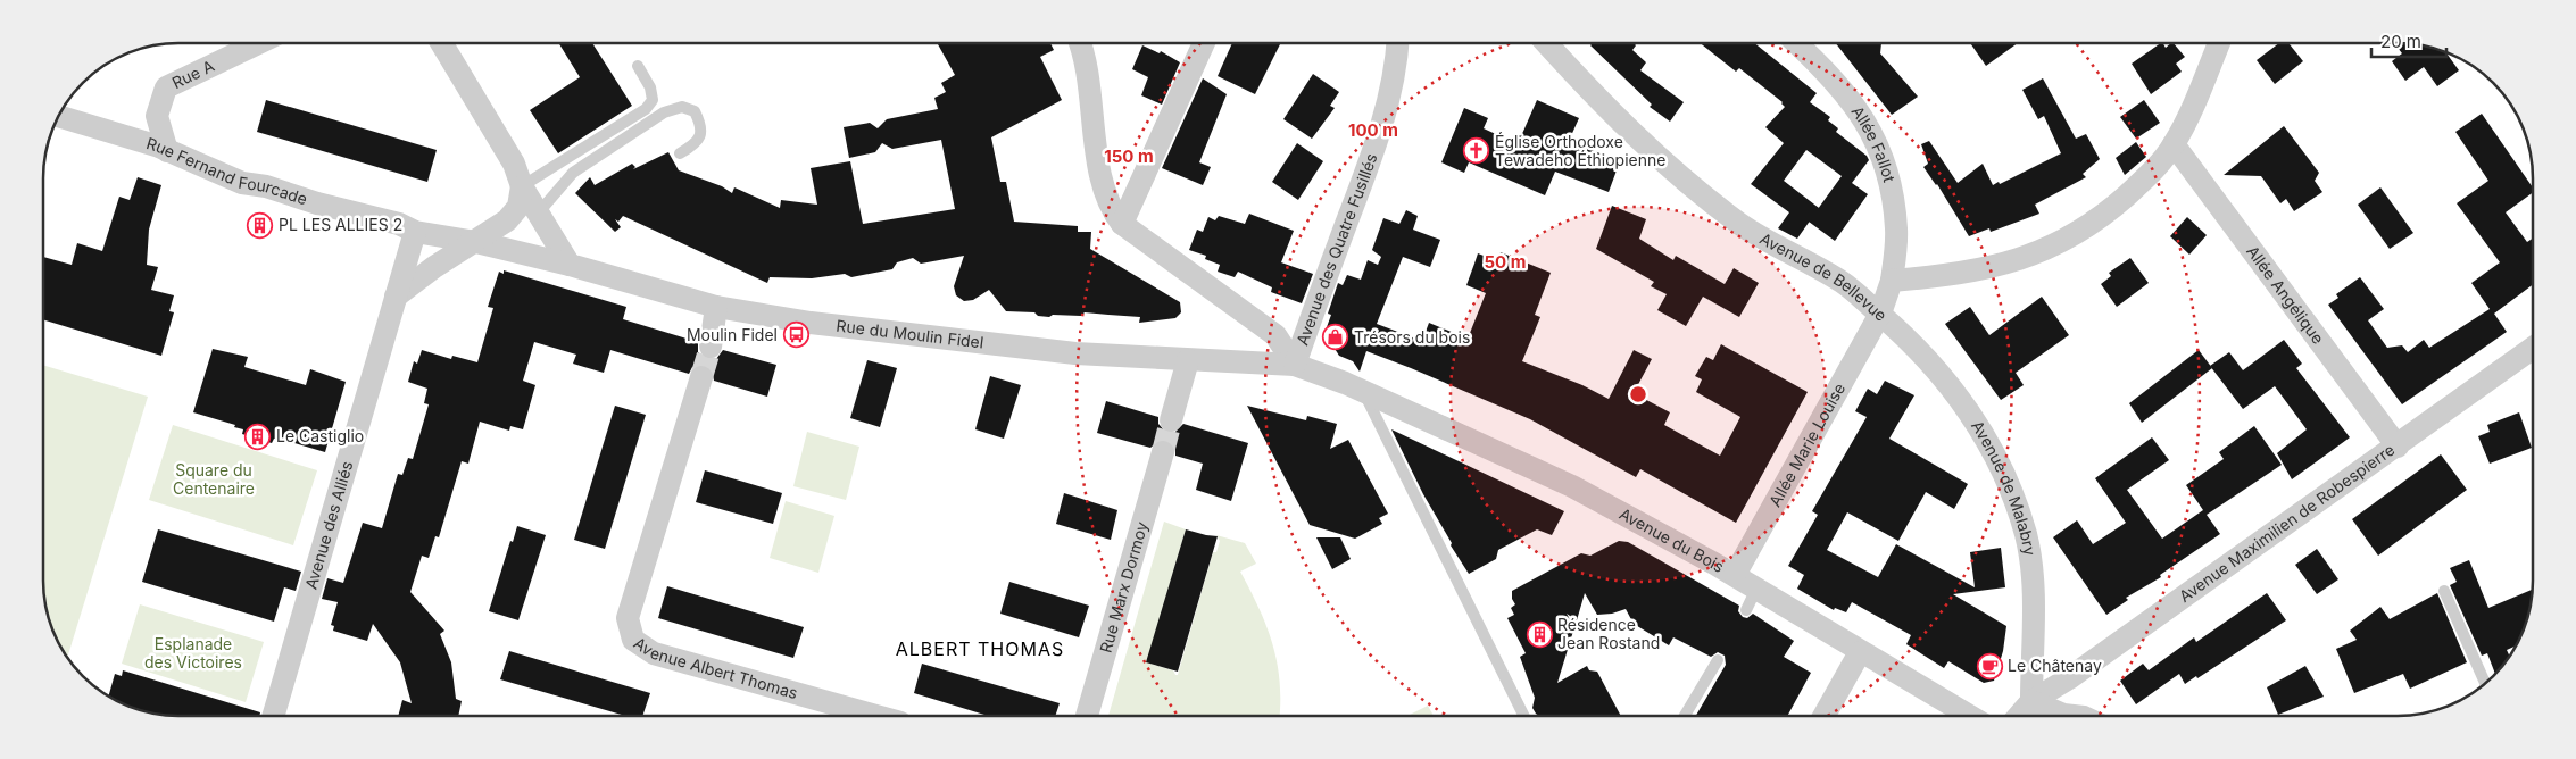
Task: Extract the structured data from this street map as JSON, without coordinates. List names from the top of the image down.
{
  "streets": {
    "street": [
      "Rue A",
      "Allée Fallot",
      "Rue Fernand Fourcade",
      "Avenue des Quatre Fusillés",
      "Avenue de Bellevue",
      "Allée Angélique",
      "Rue du Moulin Fidel",
      "Allée Marie Louise",
      "Avenue de Malabry",
      "Avenue Maximilien de Robespierre",
      "Avenue des Alliés",
      "Avenue du Bois",
      "Rue Marx Dormoy",
      "Avenue Albert Thomas"
    ]
  },
  "crossings": [
    ["Rue A", "Rue Fernand Fourcade"],
    ["Allée Fallot", "Avenue de Bellevue"],
    ["Rue Fernand Fourcade", "Rue du Moulin Fidel"],
    ["Rue Fernand Fourcade", "Avenue des Alliés"],
    ["Avenue des Quatre Fusillés", "Rue du Moulin Fidel"],
    ["Avenue de Bellevue", "Allée Angélique"],
    ["Avenue de Bellevue", "Allée Marie Louise"],
    ["Avenue de Bellevue", "Avenue de Malabry"],
    ["Allée Angélique", "Avenue Maximilien de Robespierre"],
    ["Rue du Moulin Fidel", "Avenue du Bois"],
    ["Allée Marie Louise", "Avenue de Malabry"],
    ["Allée Marie Louise", "Avenue du Bois"],
    ["Avenue de Malabry", "Avenue Maximilien de Robespierre"]
  ],
  "districts": ["ALBERT THOMAS"],
  "parks": ["Square du Centenaire", "Esplanade des Victoires"],
  "places": {
    "church": ["Église Orthodoxe Tewadeho Éthiopienne"],
    "building": ["PL LES ALLIES 2", "Le Castiglio", "Résidence Jean Rostand"],
    "bus stop": ["Moulin Fidel"],
    "shop": ["Trésors du bois"],
    "cafe": ["Le Châtenay"]
  },
  "scale_bar": "20 m",
  "rings": ["100 m", "150 m", "50 m"]
}
